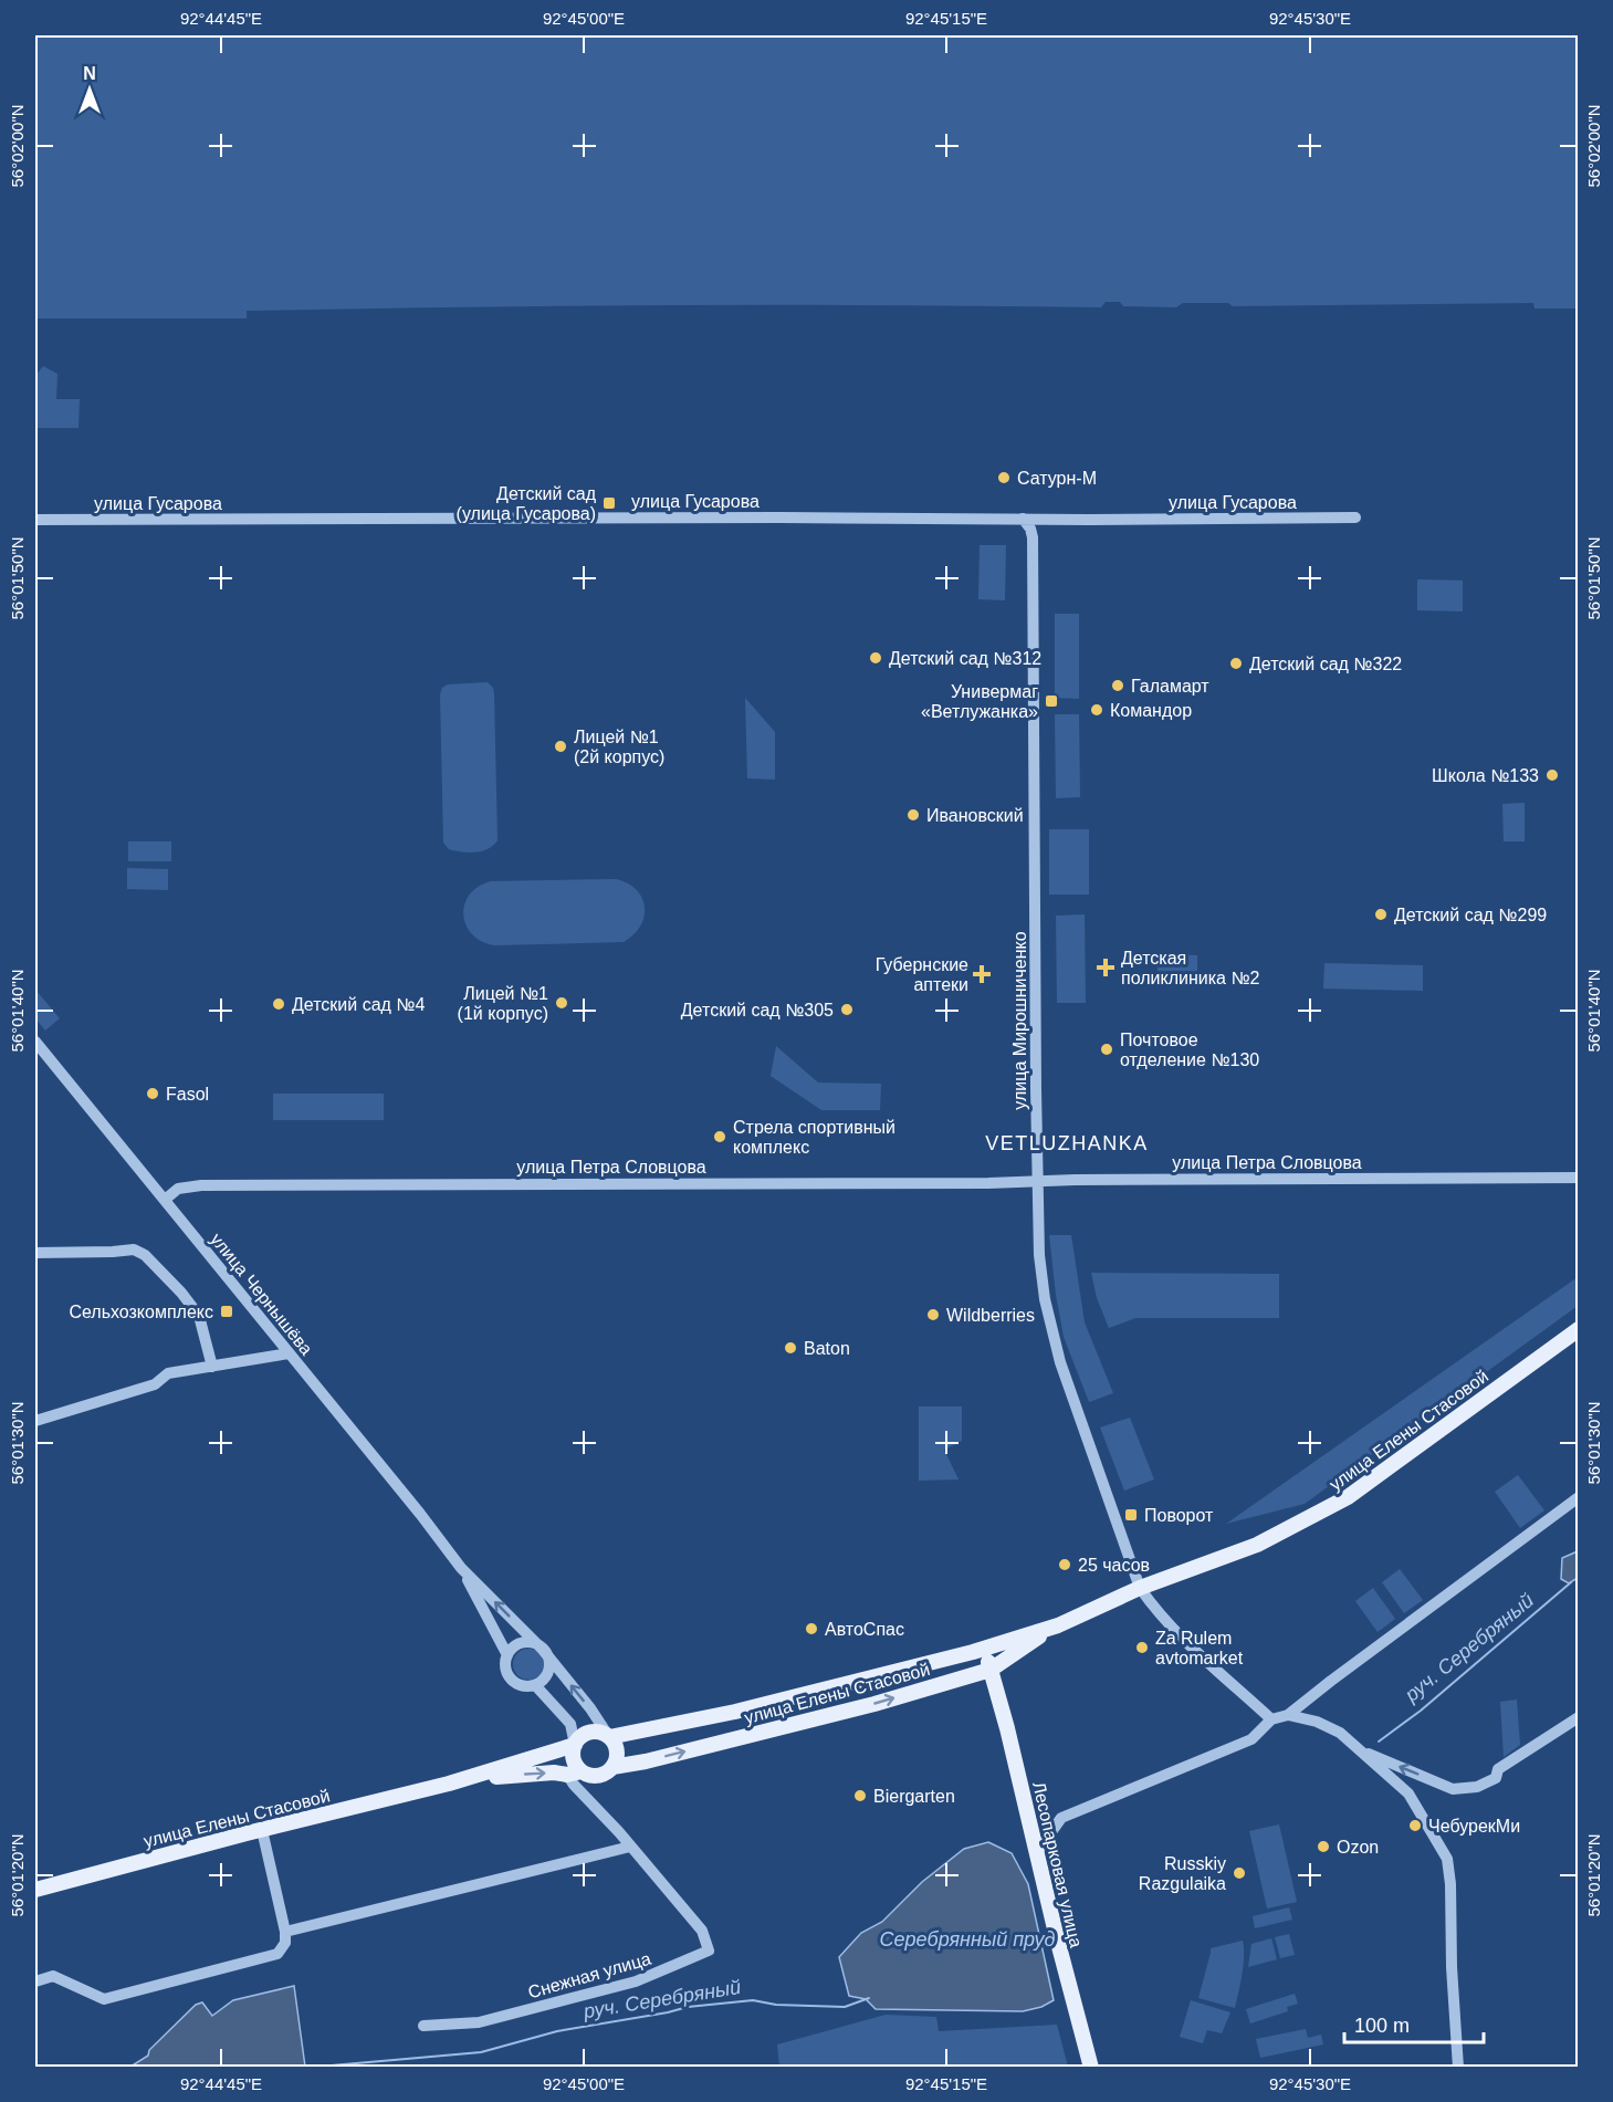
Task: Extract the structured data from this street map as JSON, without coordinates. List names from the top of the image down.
{
  "streets": {
    "main road": ["улица Елены Стасовой", "Лесопарковая улица"],
    "street": [
      "улица Гусарова",
      "улица Мирошниченко",
      "улица Петра Словцова",
      "улица Чернышёва",
      "Снежная улица"
    ]
  },
  "crossings": [
    ["улица Гусарова", "улица Мирошниченко"],
    ["улица Мирошниченко", "улица Петра Словцова"],
    ["улица Мирошниченко", "улица Елены Стасовой"],
    ["улица Петра Словцова", "улица Чернышёва"],
    ["улица Чернышёва", "улица Елены Стасовой"],
    ["улица Чернышёва", "Снежная улица"],
    ["улица Елены Стасовой", "Лесопарковая улица"],
    ["улица Елены Стасовой", "Снежная улица"]
  ],
  "districts": ["VETLUZHANKA"],
  "water": ["руч. Серебряный", "Серебрянный пруд"],
  "places": {
    "other": [
      "Сатурн-М",
      "Детский сад №312",
      "Детский сад №322",
      "Галамарт",
      "Командор",
      "Лицей №1 (2й корпус)",
      "Школа №133",
      "Ивановский",
      "Детский сад №299",
      "Лицей №1 (1й корпус)",
      "Детский сад №4",
      "Детский сад №305",
      "Почтовое отделение №130",
      "Fasol",
      "Стрела спортивный комплекс",
      "Wildberries",
      "Baton",
      "25 часов",
      "АвтоСпас",
      "Za Rulem avtomarket",
      "Biergarten",
      "ЧебурекМи",
      "Ozon",
      "Russkiy Razgulaika"
    ],
    "transit": [
      "Детский сад (улица Гусарова)",
      "Универмаг «Ветлужанка»",
      "Сельхозкомплекс",
      "Поворот"
    ],
    "health": ["Детская поликлиника №2", "Губернские аптеки"]
  },
  "scale_bar": "100 m",
  "north": "top",
  "coordinates": [
    "92°44'45\"E",
    "92°45'00\"E",
    "92°45'15\"E",
    "92°45'30\"E",
    "56°02'00\"N",
    "56°01'50\"N",
    "56°01'40\"N",
    "56°01'30\"N",
    "56°01'20\"N"
  ]
}
